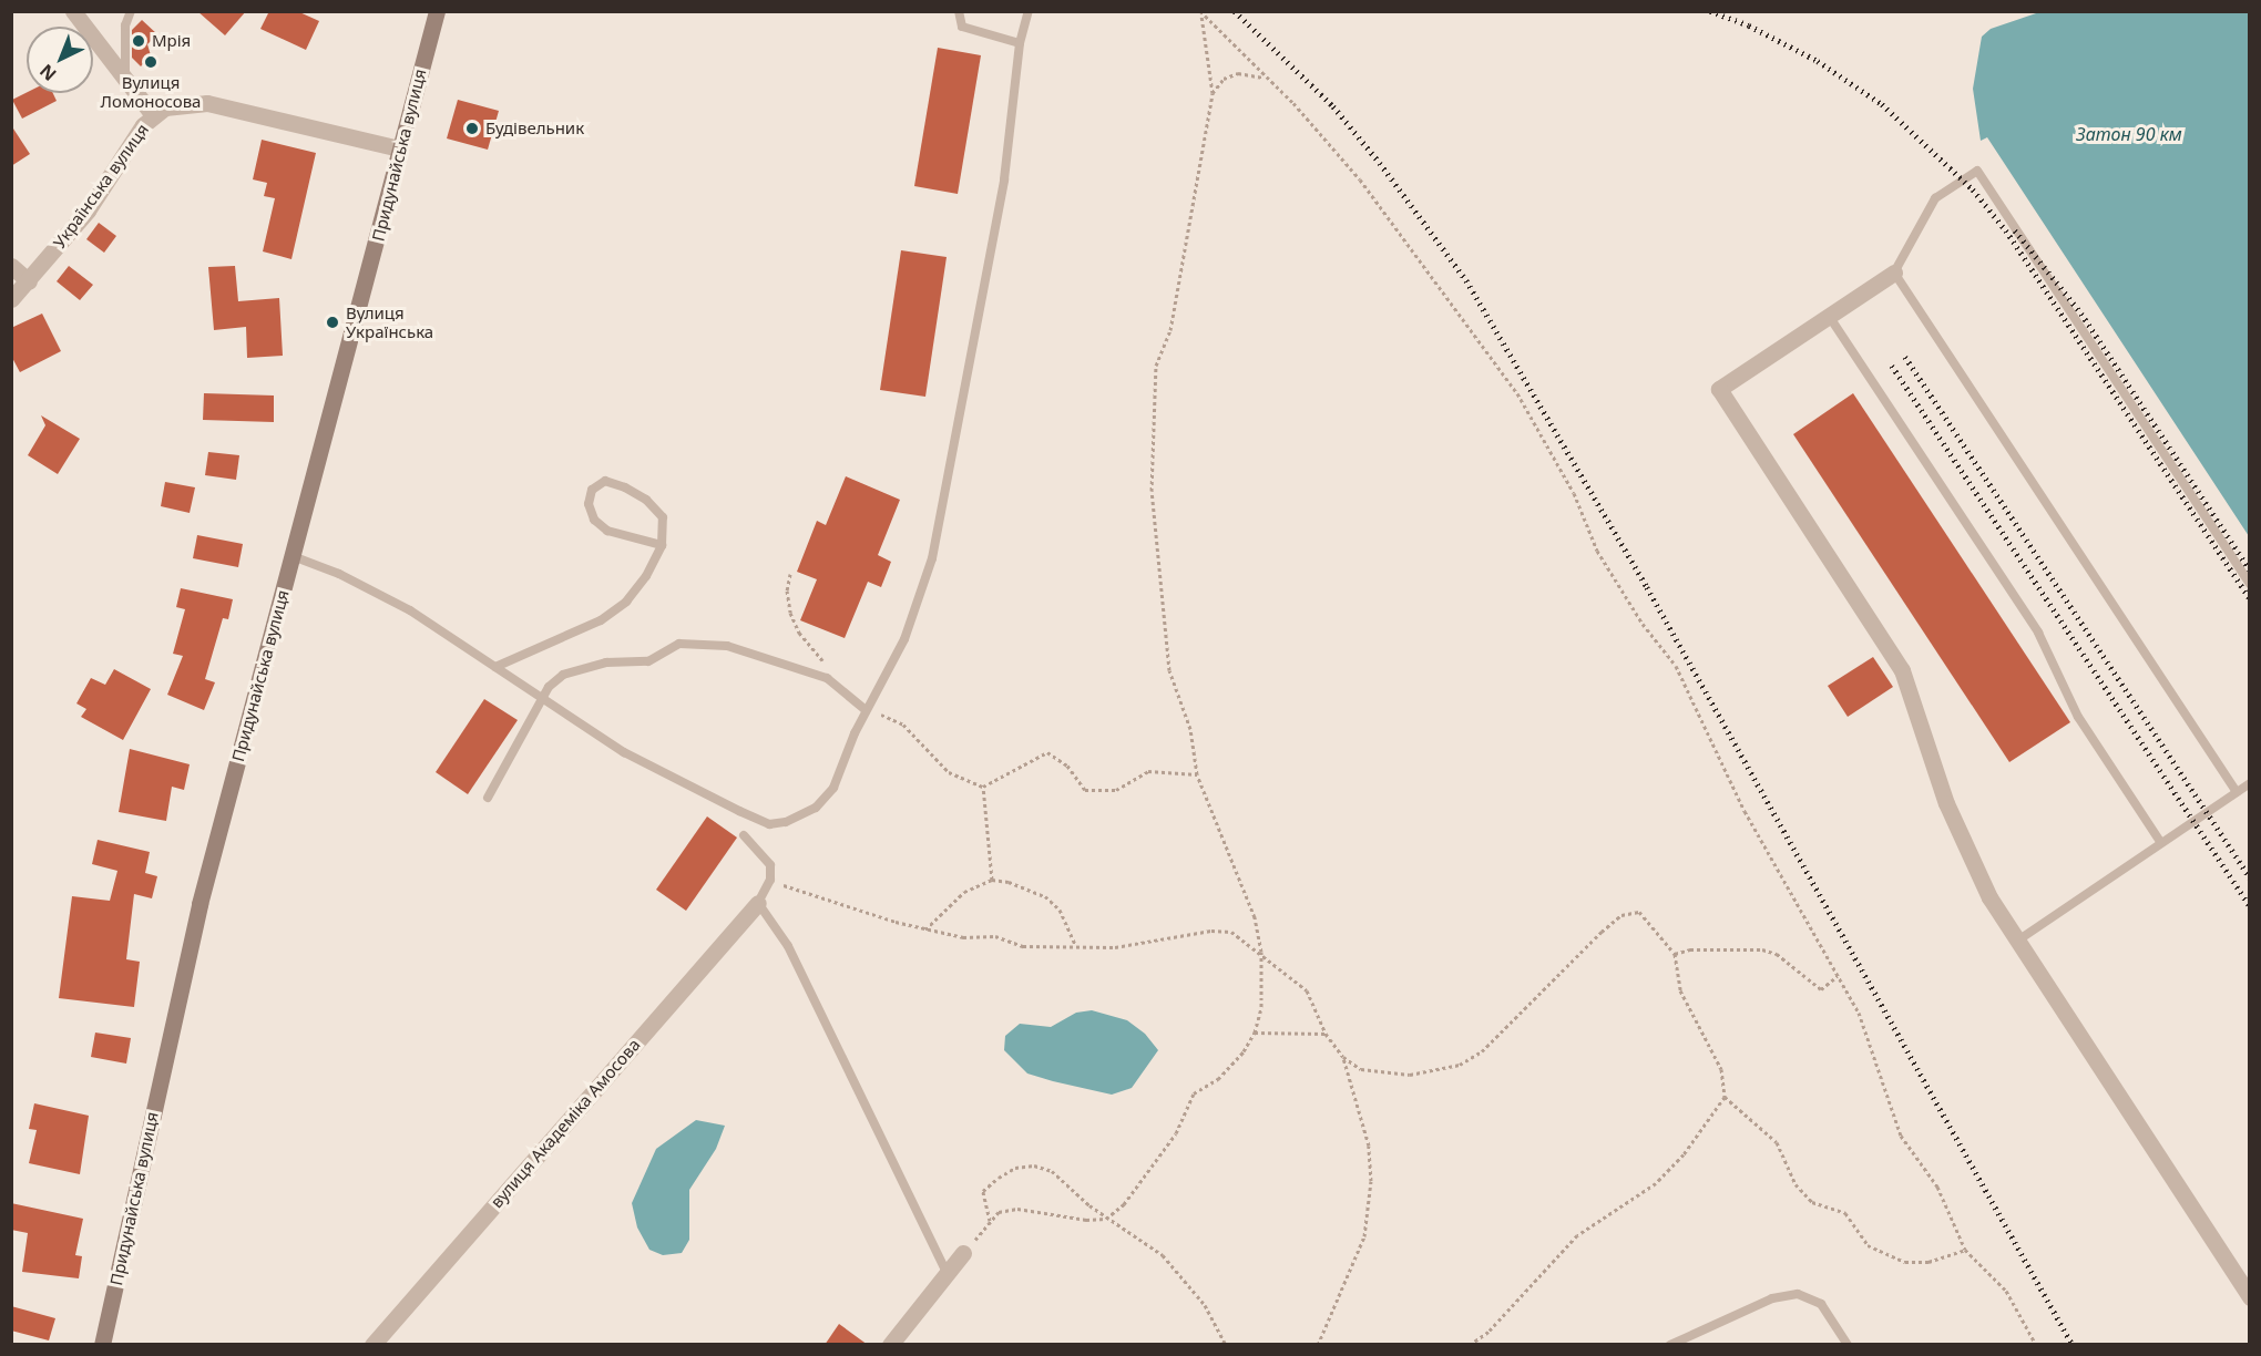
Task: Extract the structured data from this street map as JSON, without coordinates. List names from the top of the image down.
{
  "streets": {
    "main road": ["Придунайська вулиця"],
    "street": ["Українська вулиця", "вулиця Академіка Амосова"]
  },
  "crossings": [
    ["Придунайська вулиця", "Українська вулиця"]
  ],
  "water": ["Затон 90 км"],
  "places": [
    "Мрія",
    "Вулиця Ломоносова",
    "Будівельник",
    "Вулиця Українська"
  ],
  "north": "bottom left"
}
